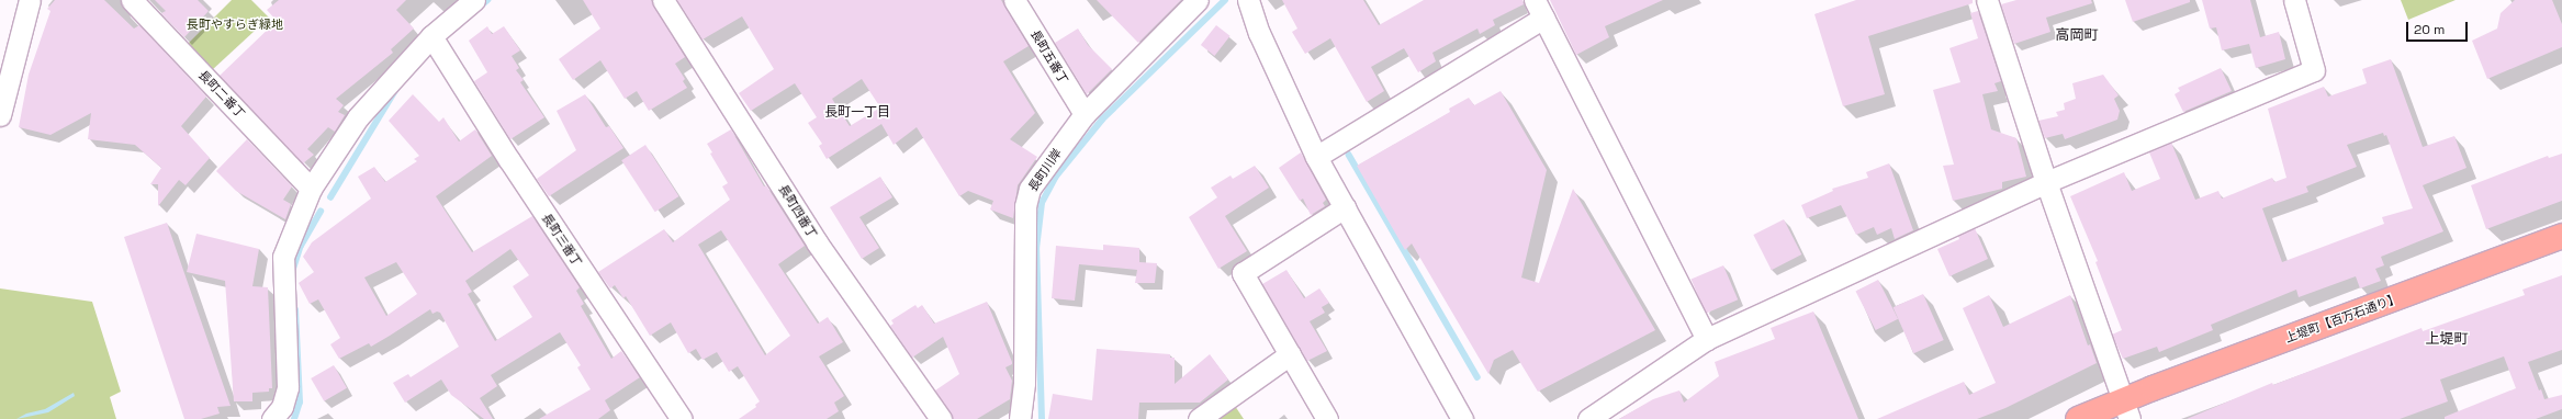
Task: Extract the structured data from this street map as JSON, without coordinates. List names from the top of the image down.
{
  "streets": {
    "highway": ["上堤町【百万石通り】"],
    "street": [
      "長町五番丁",
      "長町二番丁",
      "長町川岸",
      "長町四番丁",
      "長町三番丁"
    ]
  },
  "crossings": [
    ["長町五番丁", "長町川岸"]
  ],
  "districts": ["高岡町", "長町一丁目", "上堤町"],
  "parks": ["長町やすらぎ緑地"],
  "scale_bar": "20 m"
}
